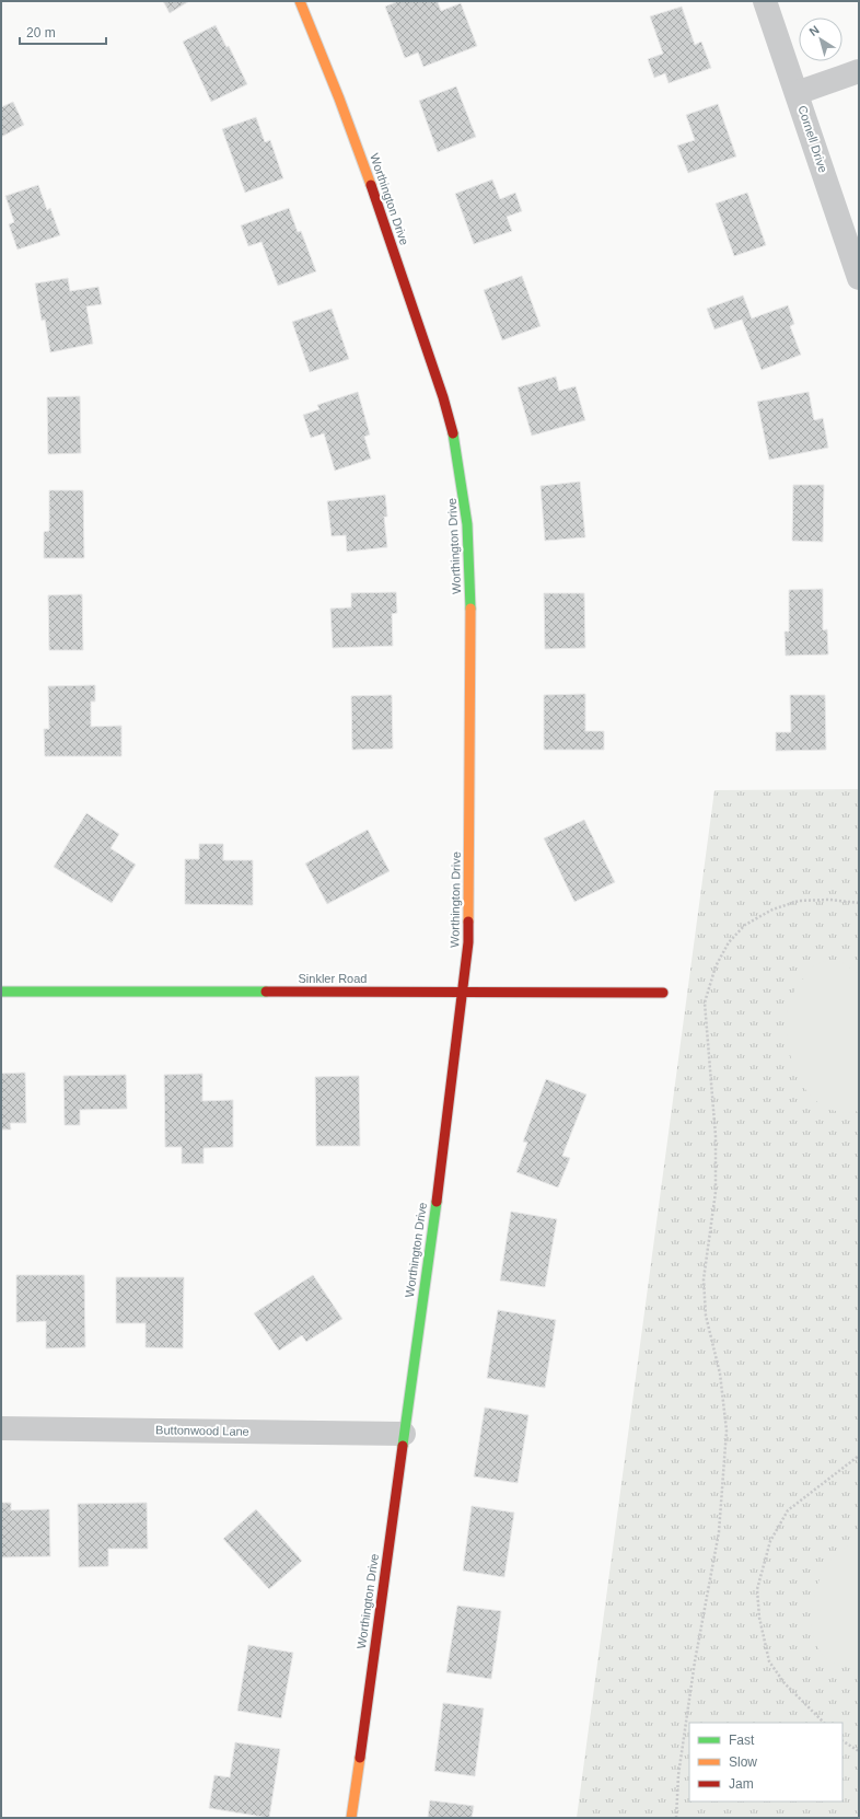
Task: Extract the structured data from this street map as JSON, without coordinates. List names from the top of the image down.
{
  "streets": {
    "street": [
      "Cornell Drive",
      "Worthington Drive",
      "Sinkler Road",
      "Buttonwood Lane"
    ]
  },
  "crossings": [
    ["Worthington Drive", "Sinkler Road"],
    ["Worthington Drive", "Buttonwood Lane"]
  ],
  "legend": ["Fast", "Slow", "Jam"],
  "scale_bar": "20 m",
  "north": "top left"
}
